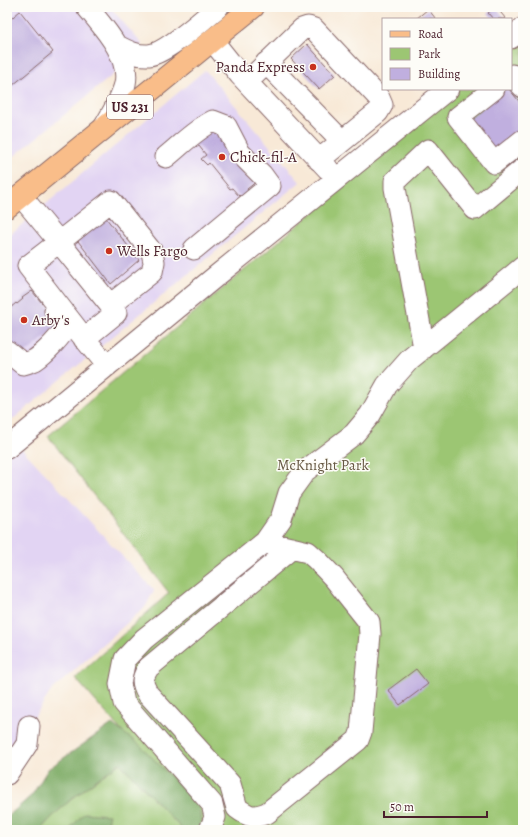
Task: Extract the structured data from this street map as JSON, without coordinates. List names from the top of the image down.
{
  "streets": {
    "main road": ["US 231"]
  },
  "parks": ["McKnight Park"],
  "places": [
    "Panda Express",
    "Chick-fil-A",
    "Wells Fargo",
    "Arby's"
  ],
  "legend": ["Road", "Park", "Building"],
  "scale_bar": "50 m"
}
